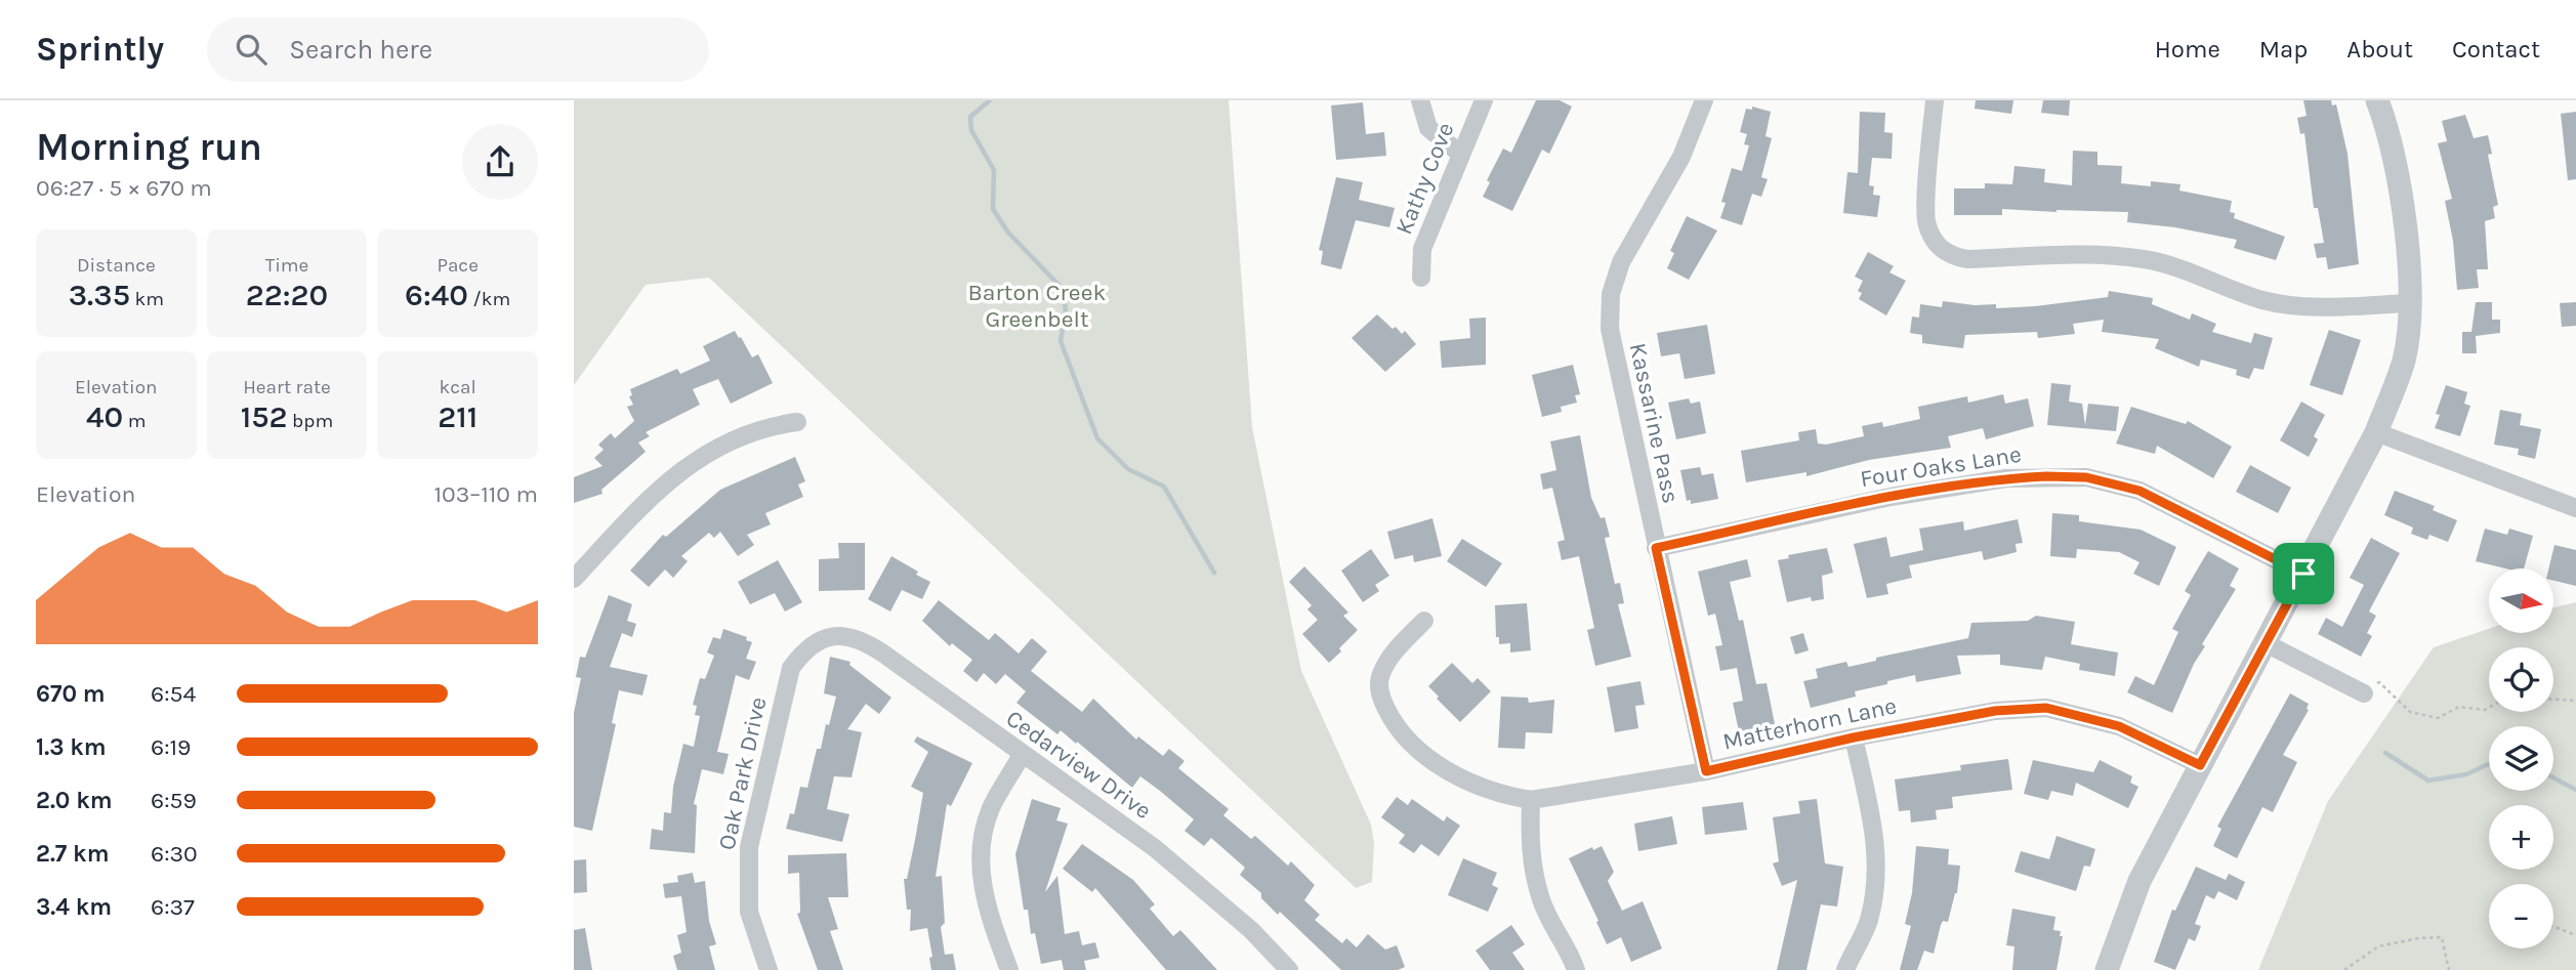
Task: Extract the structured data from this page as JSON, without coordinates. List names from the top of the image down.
{
  "streets": {
    "street": [
      "Kathy Cove",
      "Kassarine Pass",
      "Four Oaks Lane",
      "Matterhorn Lane",
      "Cedarview Drive",
      "Oak Park Drive"
    ]
  },
  "crossings": [
    ["Kassarine Pass", "Four Oaks Lane"],
    ["Kassarine Pass", "Matterhorn Lane"],
    ["Cedarview Drive", "Oak Park Drive"]
  ],
  "parks": ["Barton Creek Greenbelt"],
  "north": "right",
  "page": {
    "header": "Sprintly",
    "search": "Search here",
    "nav": [
      "Home",
      "Map",
      "About",
      "Contact"
    ],
    "heading": ["Morning run", "06:27 · 5 × 670 m"],
    "stats": [
      ["Distance", "3.35 km"],
      ["Time", "22:20"],
      ["Pace", "6:40 /km"],
      ["Elevation", "40 m"],
      ["Heart rate", "152 bpm"],
      ["kcal", "211"]
    ],
    "chart": ["Elevation", "103–110 m"],
    "map_buttons": ["+", "−"],
    "list": [
      {
        "name": "670 m",
        "note": "6:54"
      },
      {
        "name": "1.3 km",
        "note": "6:19"
      },
      {
        "name": "2.0 km",
        "note": "6:59"
      },
      {
        "name": "2.7 km",
        "note": "6:30"
      },
      {
        "name": "3.4 km",
        "note": "6:37"
      }
    ]
  }
}
